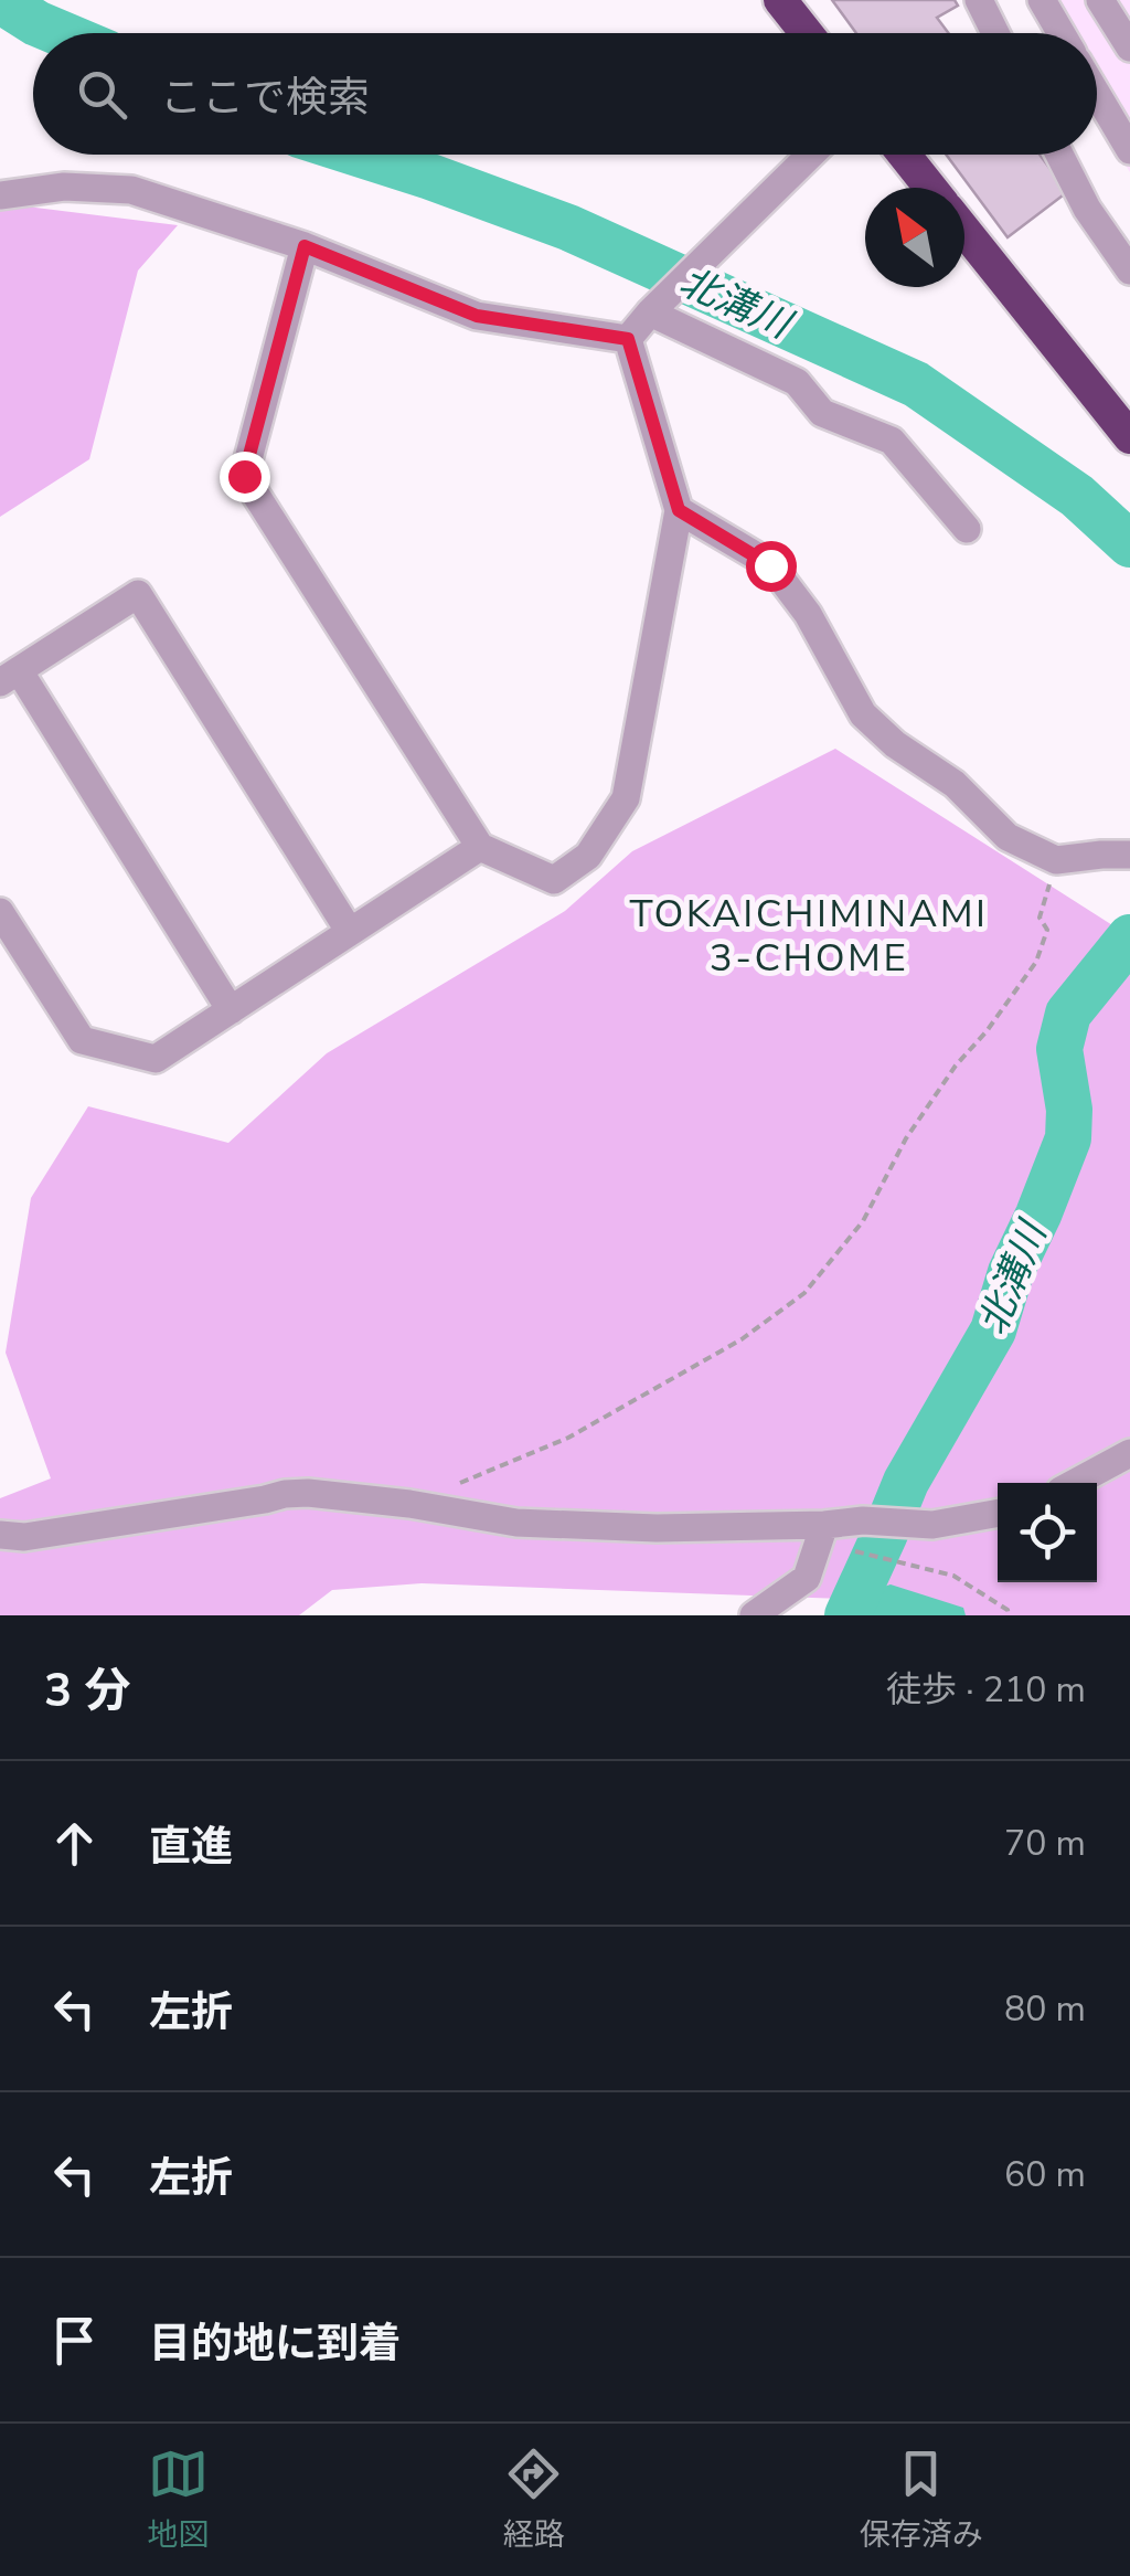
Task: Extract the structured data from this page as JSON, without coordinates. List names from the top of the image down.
{
  "districts": ["TOKAICHIMINAMI 3-CHOME"],
  "water": ["北溝川"],
  "north": "top left",
  "page": {
    "search": "ここで検索",
    "heading": ["3 分", "徒歩 · 210 m"],
    "list": [
      ["直進", "70 m"],
      ["左折", "80 m"],
      ["左折", "60 m"],
      "目的地に到着"
    ],
    "nav": ["地図", "経路", "保存済み"]
  }
}
